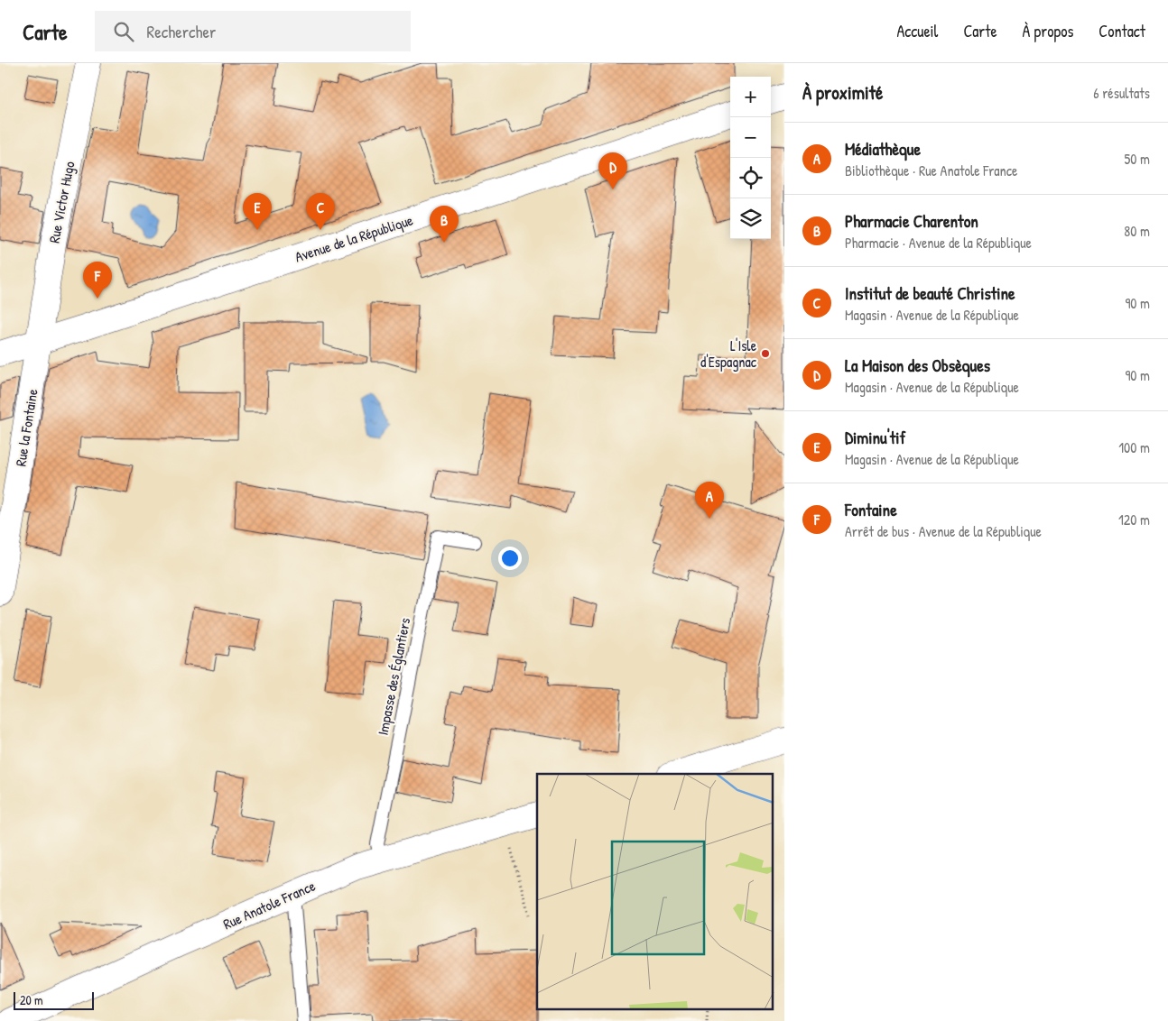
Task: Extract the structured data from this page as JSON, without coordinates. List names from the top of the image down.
{
  "streets": {
    "street": [
      "Rue Victor Hugo",
      "Avenue de la République",
      "Rue la Fontaine",
      "Rue Anatole France"
    ],
    "lane": ["Impasse des Églantiers"]
  },
  "crossings": [
    ["Rue Victor Hugo", "Avenue de la République"],
    ["Rue Victor Hugo", "Rue la Fontaine"],
    ["Avenue de la République", "Rue la Fontaine"],
    ["Impasse des Églantiers", "Rue Anatole France"]
  ],
  "places": ["L'Isle d'Espagnac"],
  "scale_bar": "20 m",
  "page": {
    "header": "Carte",
    "search": "Rechercher",
    "nav": [
      "Accueil",
      "Carte",
      "À propos",
      "Contact"
    ],
    "heading": ["À proximité", "6 résultats"],
    "map_buttons": ["+", "−"],
    "list": [
      {
        "mark": "A",
        "name": "Médiathèque",
        "note": "Bibliothèque · Rue Anatole France",
        "value": "50 m"
      },
      {
        "mark": "B",
        "name": "Pharmacie Charenton",
        "note": "Pharmacie · Avenue de la République",
        "value": "80 m"
      },
      {
        "mark": "C",
        "name": "Institut de beauté Christine",
        "note": "Magasin · Avenue de la République",
        "value": "90 m"
      },
      {
        "mark": "D",
        "name": "La Maison des Obsèques",
        "note": "Magasin · Avenue de la République",
        "value": "90 m"
      },
      {
        "mark": "E",
        "name": "Diminu'tif",
        "note": "Magasin · Avenue de la République",
        "value": "100 m"
      },
      {
        "mark": "F",
        "name": "Fontaine",
        "note": "Arrêt de bus · Avenue de la République",
        "value": "120 m"
      }
    ],
    "pins": [
      "D",
      "C",
      "E",
      "B",
      "F",
      "A"
    ],
    "scale": "20 m"
  }
}
